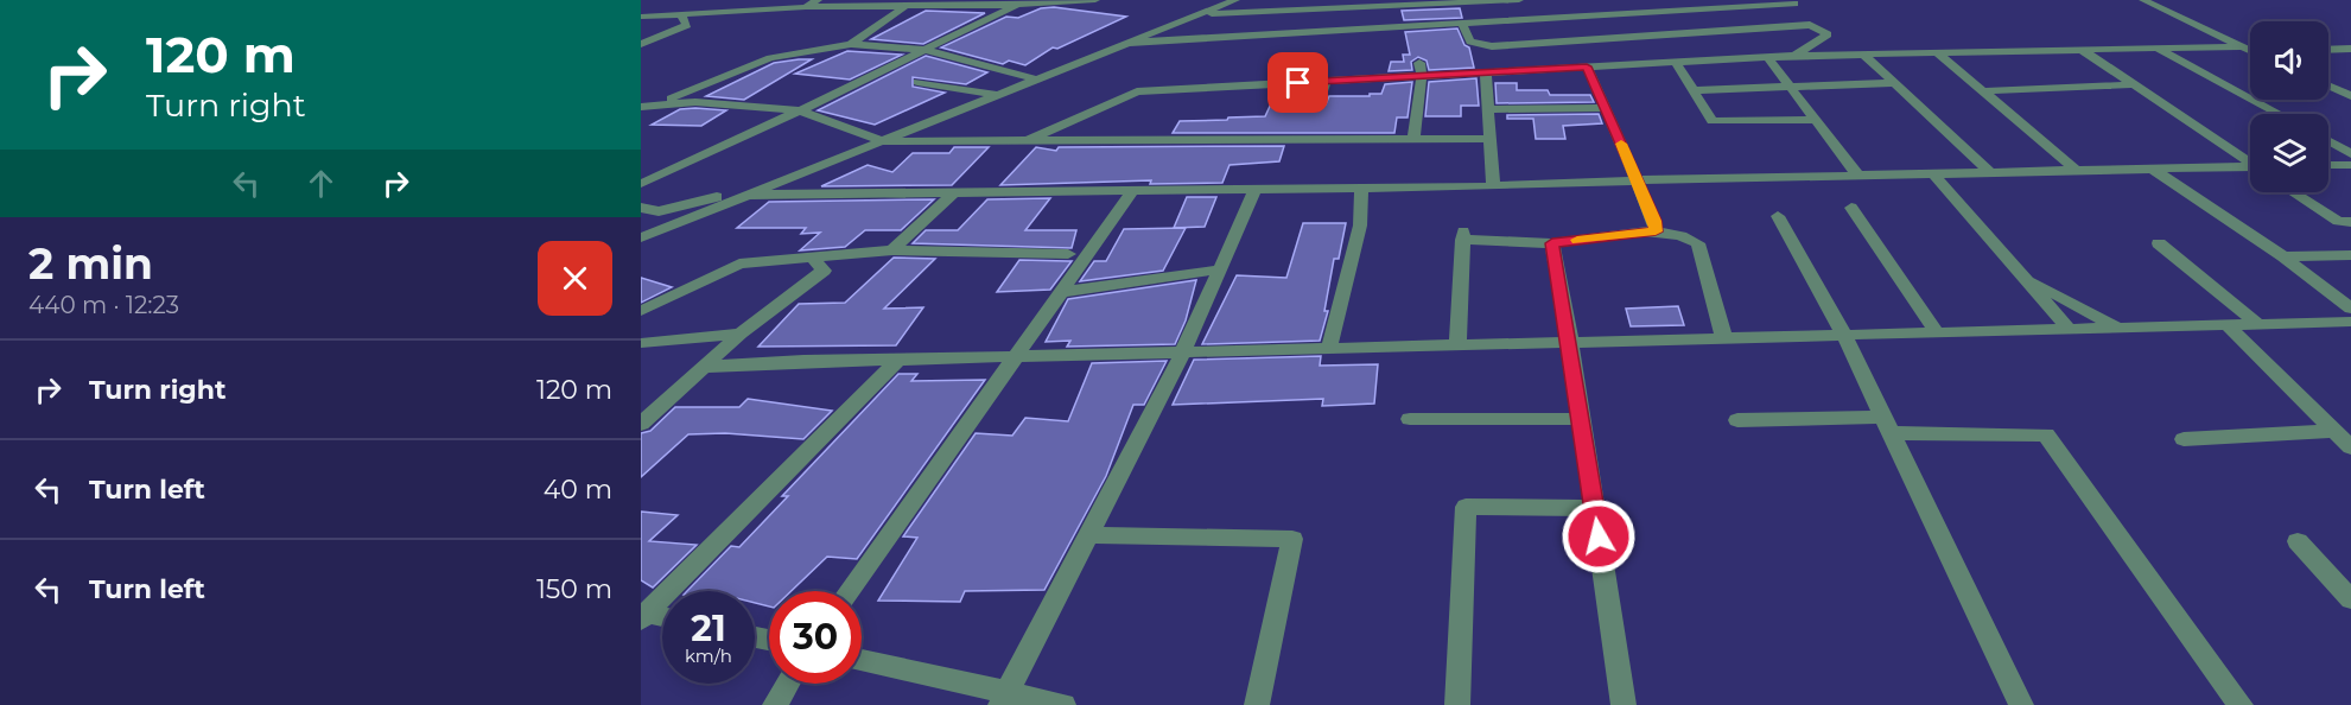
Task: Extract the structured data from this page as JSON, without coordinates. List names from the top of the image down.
{
  "page": {
    "turn": ["120 m", "Turn right"],
    "heading": ["2 min", "440 m · 12:23"],
    "list": [
      {
        "name": "Turn right",
        "value": "120 m"
      },
      {
        "name": "Turn left",
        "value": "40 m"
      },
      {
        "name": "Turn left",
        "value": "150 m"
      }
    ],
    "speed": "21 km/h",
    "limit": "30"
  }
}
